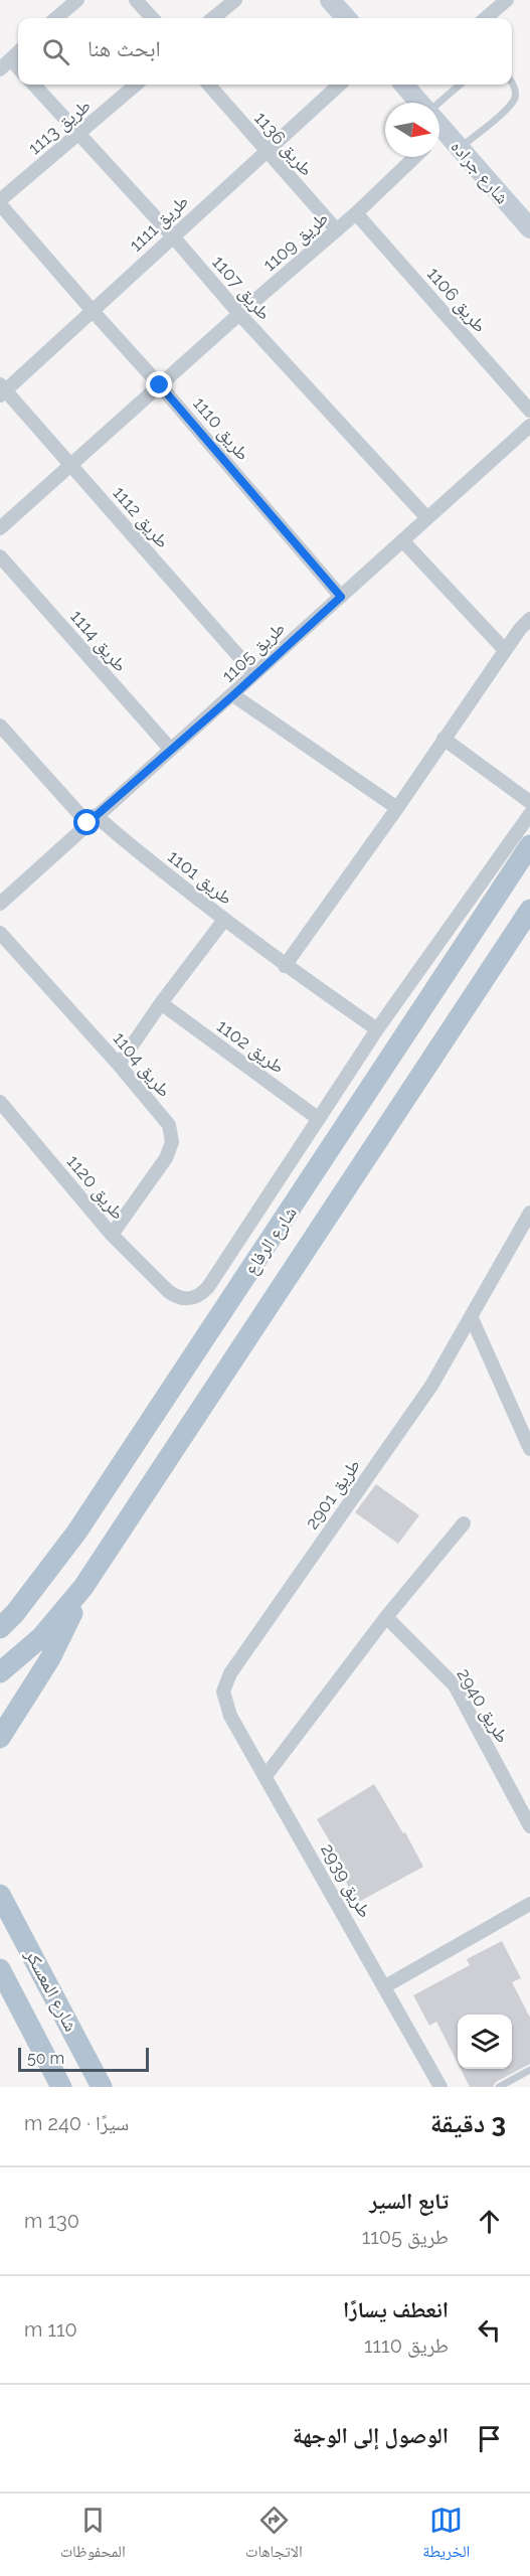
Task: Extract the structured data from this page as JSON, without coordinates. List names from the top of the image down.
{
  "streets": {
    "main road": ["شارع الرفاع", "شارع المعسكر"],
    "street": [
      "طريق 1113",
      "طريق 1136",
      "شارع جراده",
      "طريق 1111",
      "طريق 1109",
      "طريق 1107",
      "طريق 1106",
      "طريق 1110",
      "طريق 1112",
      "طريق 1114",
      "طريق 1105",
      "طريق 1101",
      "طريق 1102",
      "طريق 1104",
      "طريق 1120",
      "طريق 2901",
      "طريق 2940",
      "طريق 2939"
    ]
  },
  "crossings": [
    ["طريق 1113", "طريق 1107"],
    ["طريق 1113", "طريق 1110"],
    ["طريق 1136", "طريق 1111"],
    ["طريق 1136", "طريق 1109"],
    ["طريق 1111", "طريق 1107"],
    ["طريق 1111", "طريق 1110"],
    ["طريق 1111", "طريق 1112"],
    ["طريق 1109", "طريق 1107"],
    ["طريق 1109", "طريق 1106"],
    ["طريق 1109", "طريق 1110"],
    ["طريق 1109", "طريق 1112"],
    ["طريق 1107", "طريق 1105"],
    ["طريق 1110", "طريق 1105"],
    ["طريق 1112", "طريق 1105"],
    ["طريق 1114", "طريق 1105"],
    ["طريق 1105", "طريق 1101"],
    ["طريق 1102", "طريق 1120"],
    ["طريق 1104", "طريق 1120"],
    ["طريق 2901", "طريق 2939"]
  ],
  "scale_bar": "50 m",
  "north": "right",
  "page": {
    "search": "ابحث هنا",
    "scale": "50 m",
    "heading": ["3 دقيقة", "سيرًا · 240 m"],
    "list": [
      ["تابع السير", "طريق 1105", "130 m"],
      ["انعطف يسارًا", "طريق 1110", "110 m"],
      "الوصول إلى الوجهة"
    ],
    "nav": ["الخريطة", "الاتجاهات", "المحفوظات"]
  }
}
